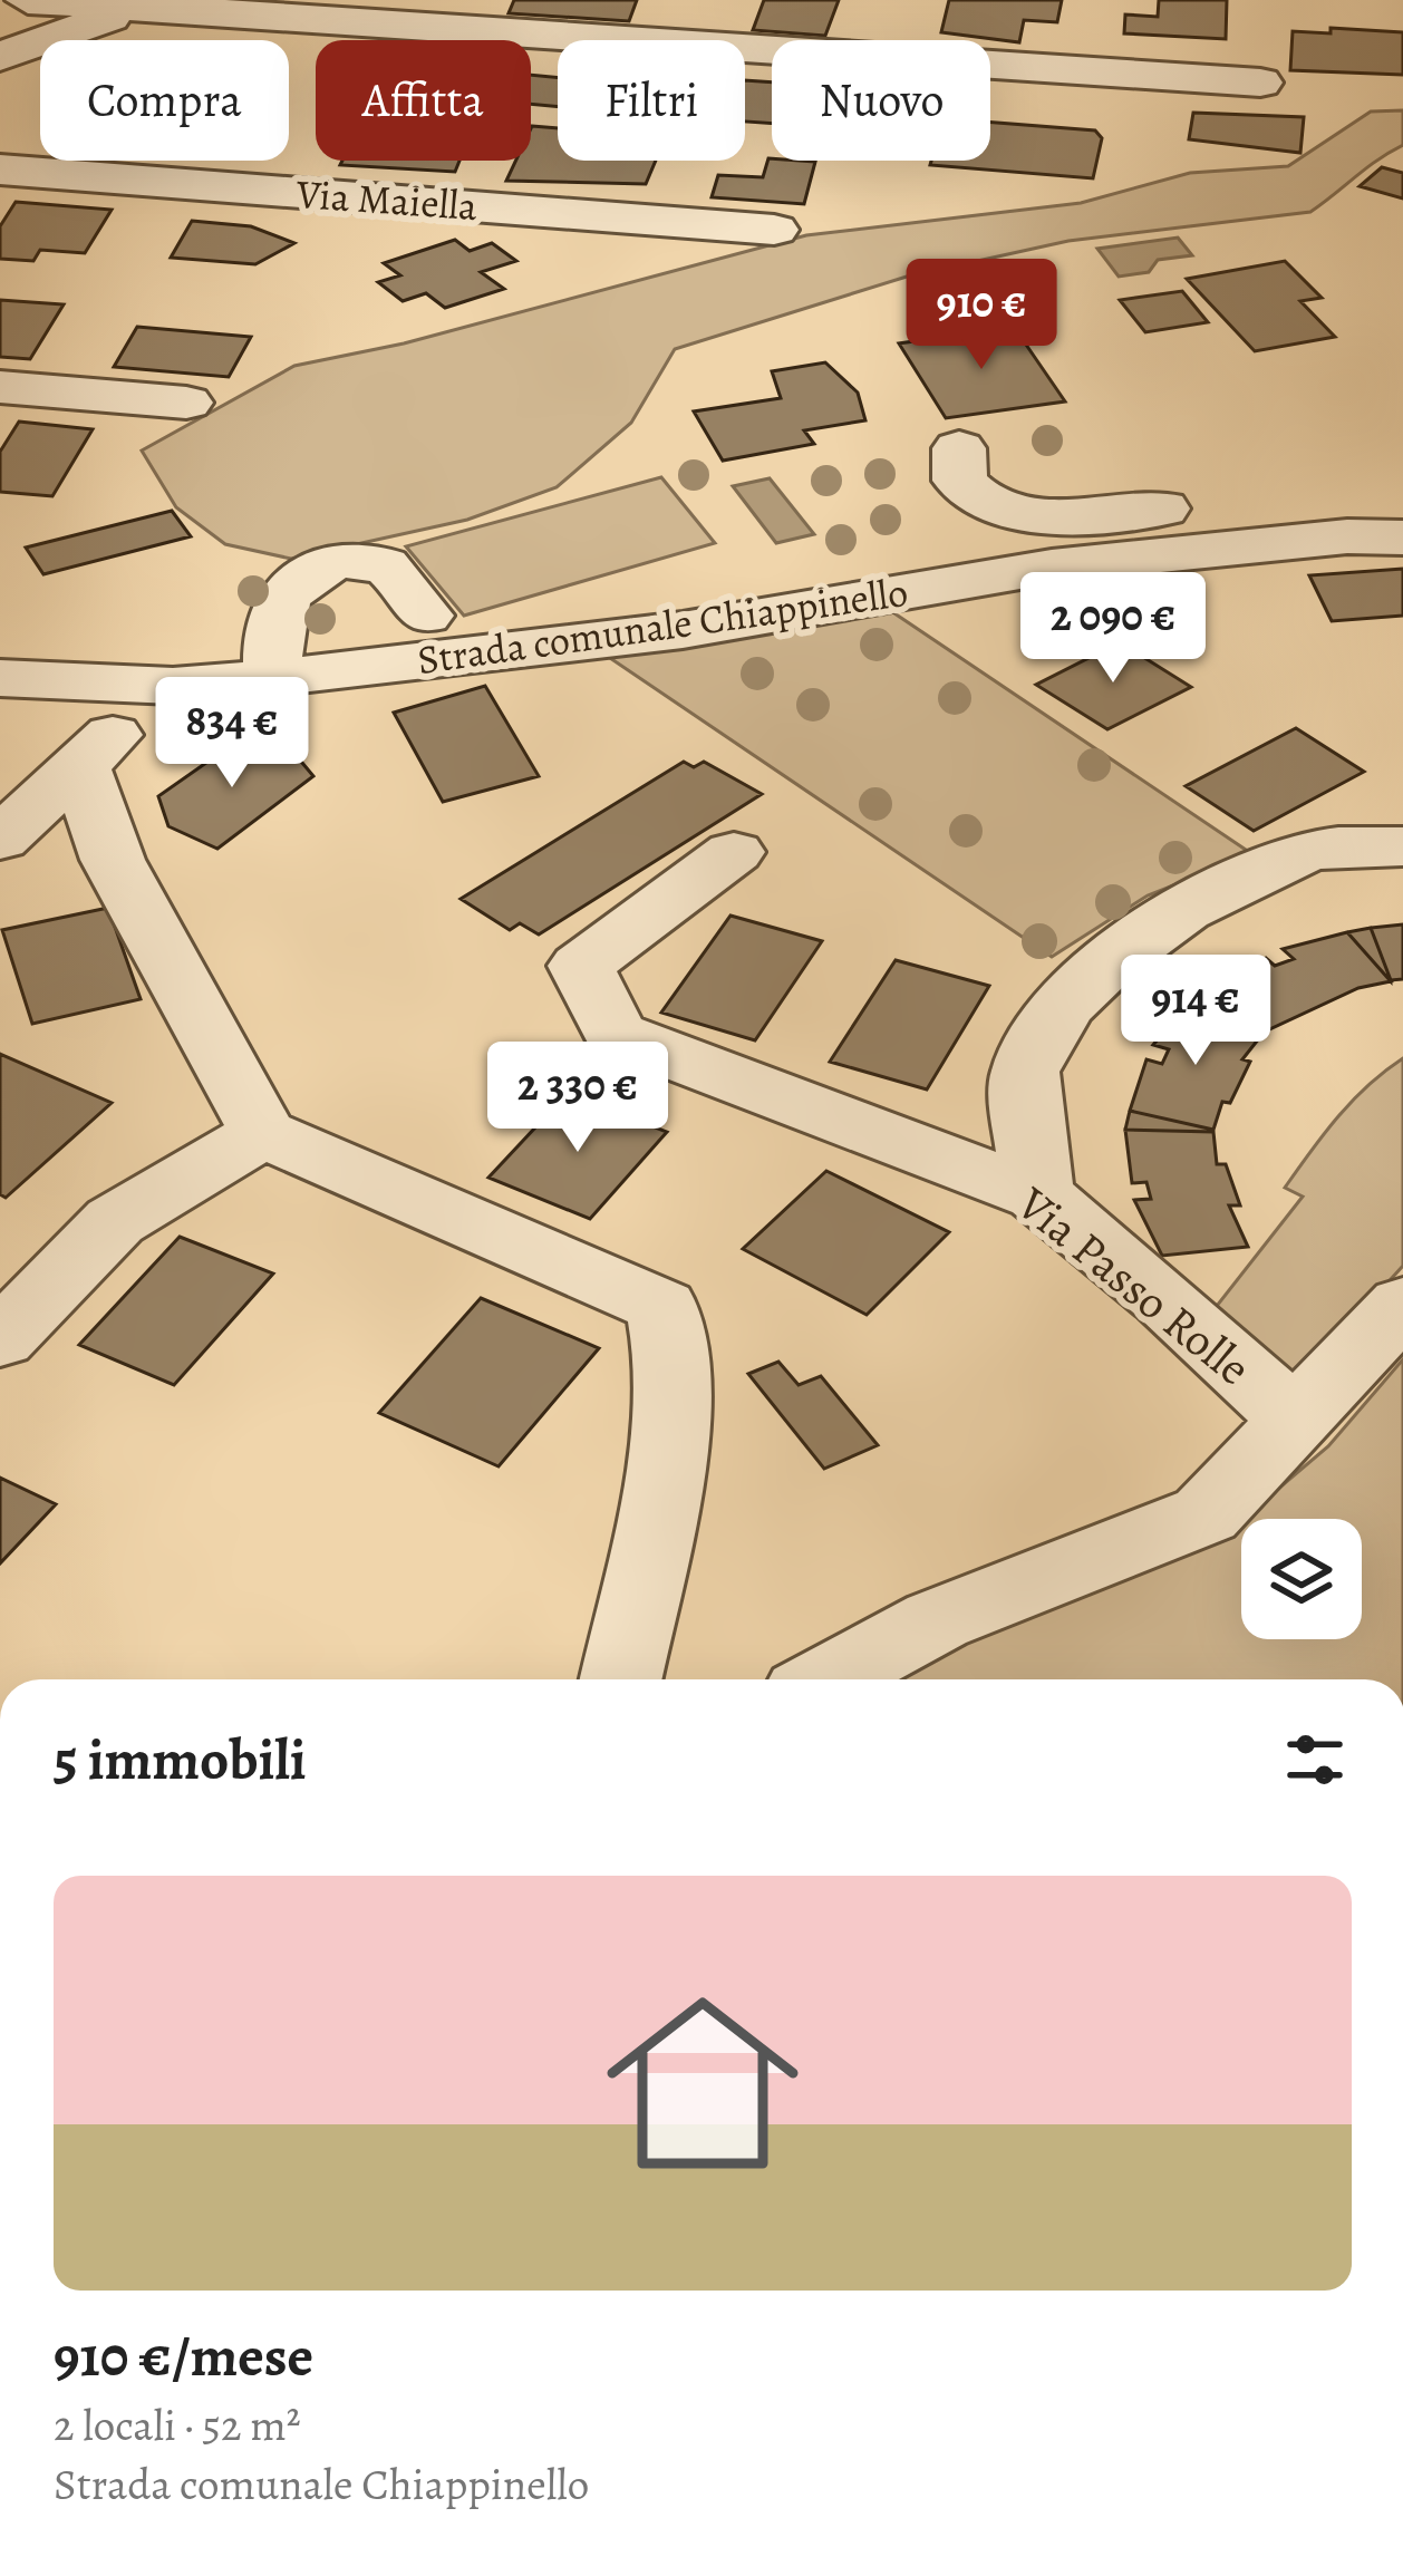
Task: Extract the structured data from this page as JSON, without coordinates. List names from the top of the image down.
{
  "streets": {
    "street": ["Via Maiella", "Strada comunale Chiappinello", "Via Passo Rolle"]
  },
  "page": {
    "chip": [
      "Compra",
      "Affitta",
      "Filtri",
      "Nuovo"
    ],
    "price": [
      "910 €",
      "2 090 €",
      "834 €",
      "914 €",
      "2 330 €"
    ],
    "heading": "5 immobili",
    "list": [
      {
        "name": "910 €/mese",
        "note": "2 locali · 52 m² · Strada comunale Chiappinello"
      }
    ]
  }
}
